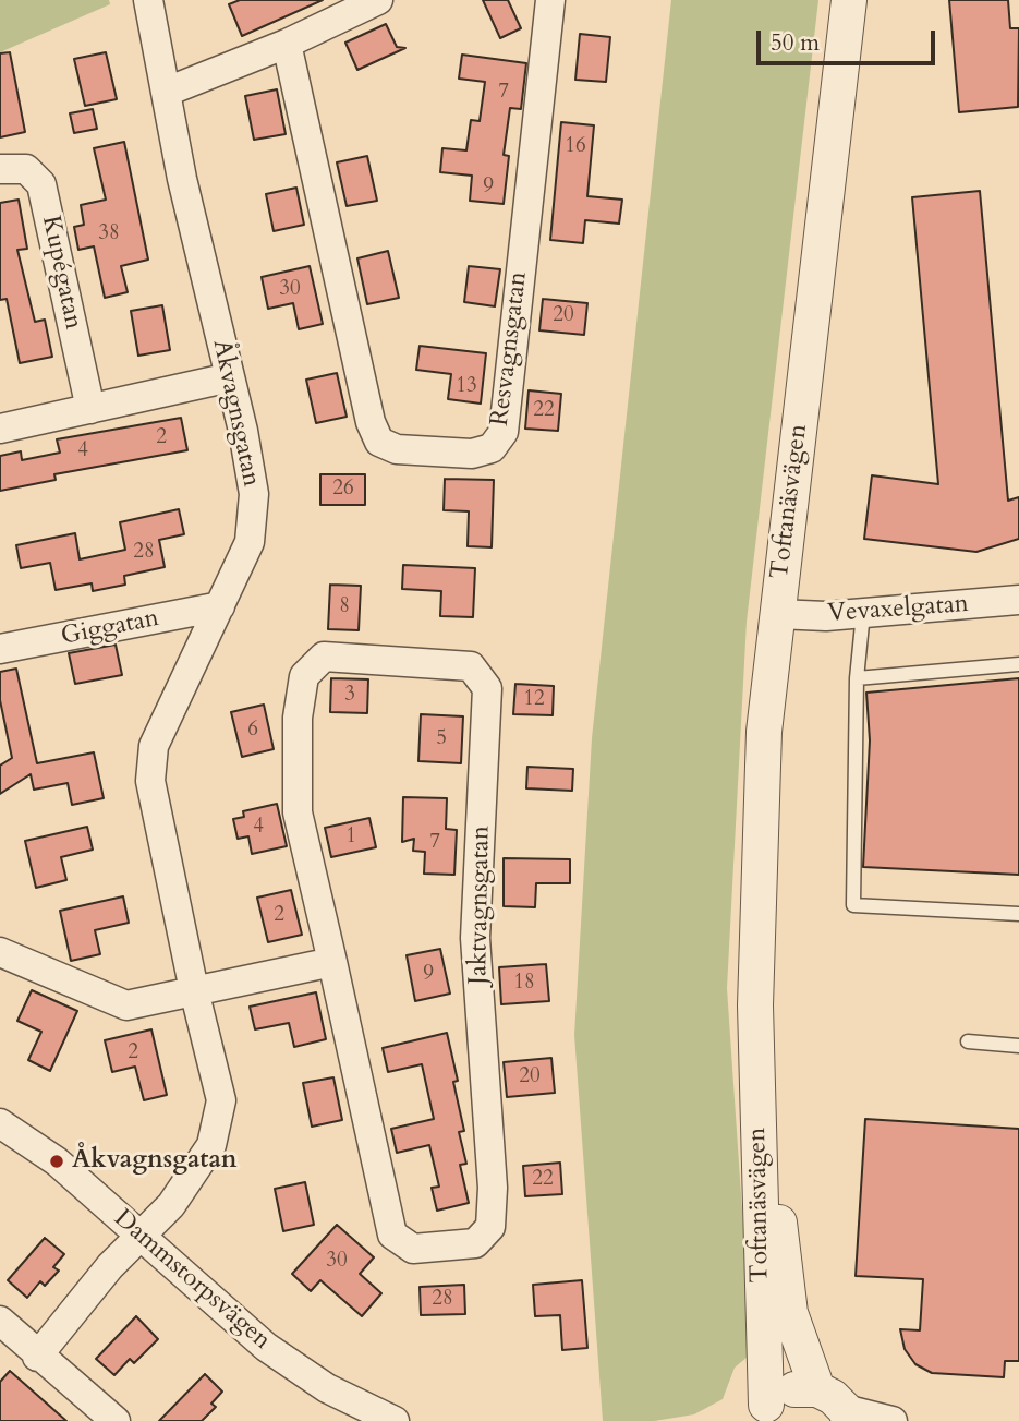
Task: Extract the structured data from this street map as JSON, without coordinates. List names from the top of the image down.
{
  "streets": {
    "street": [
      "Kupégatan",
      "Resvagnsgatan",
      "Åkvagnsgatan",
      "Toftanäsvägen",
      "Vevaxelgatan",
      "Giggatan",
      "Jaktvagnsgatan",
      "Dammstorpsvägen"
    ]
  },
  "crossings": [
    ["Åkvagnsgatan", "Giggatan"],
    ["Åkvagnsgatan", "Dammstorpsvägen"],
    ["Toftanäsvägen", "Vevaxelgatan"]
  ],
  "places": ["Åkvagnsgatan"],
  "house_numbers": [
    "7",
    "16",
    "9",
    "38",
    "30",
    "20",
    "13",
    "22",
    "2",
    "4",
    "26",
    "28",
    "8",
    "3",
    "12",
    "6",
    "5",
    "4",
    "1",
    "7",
    "2",
    "9",
    "18",
    "2",
    "20",
    "22",
    "30",
    "28"
  ],
  "scale_bar": "50 m"
}
